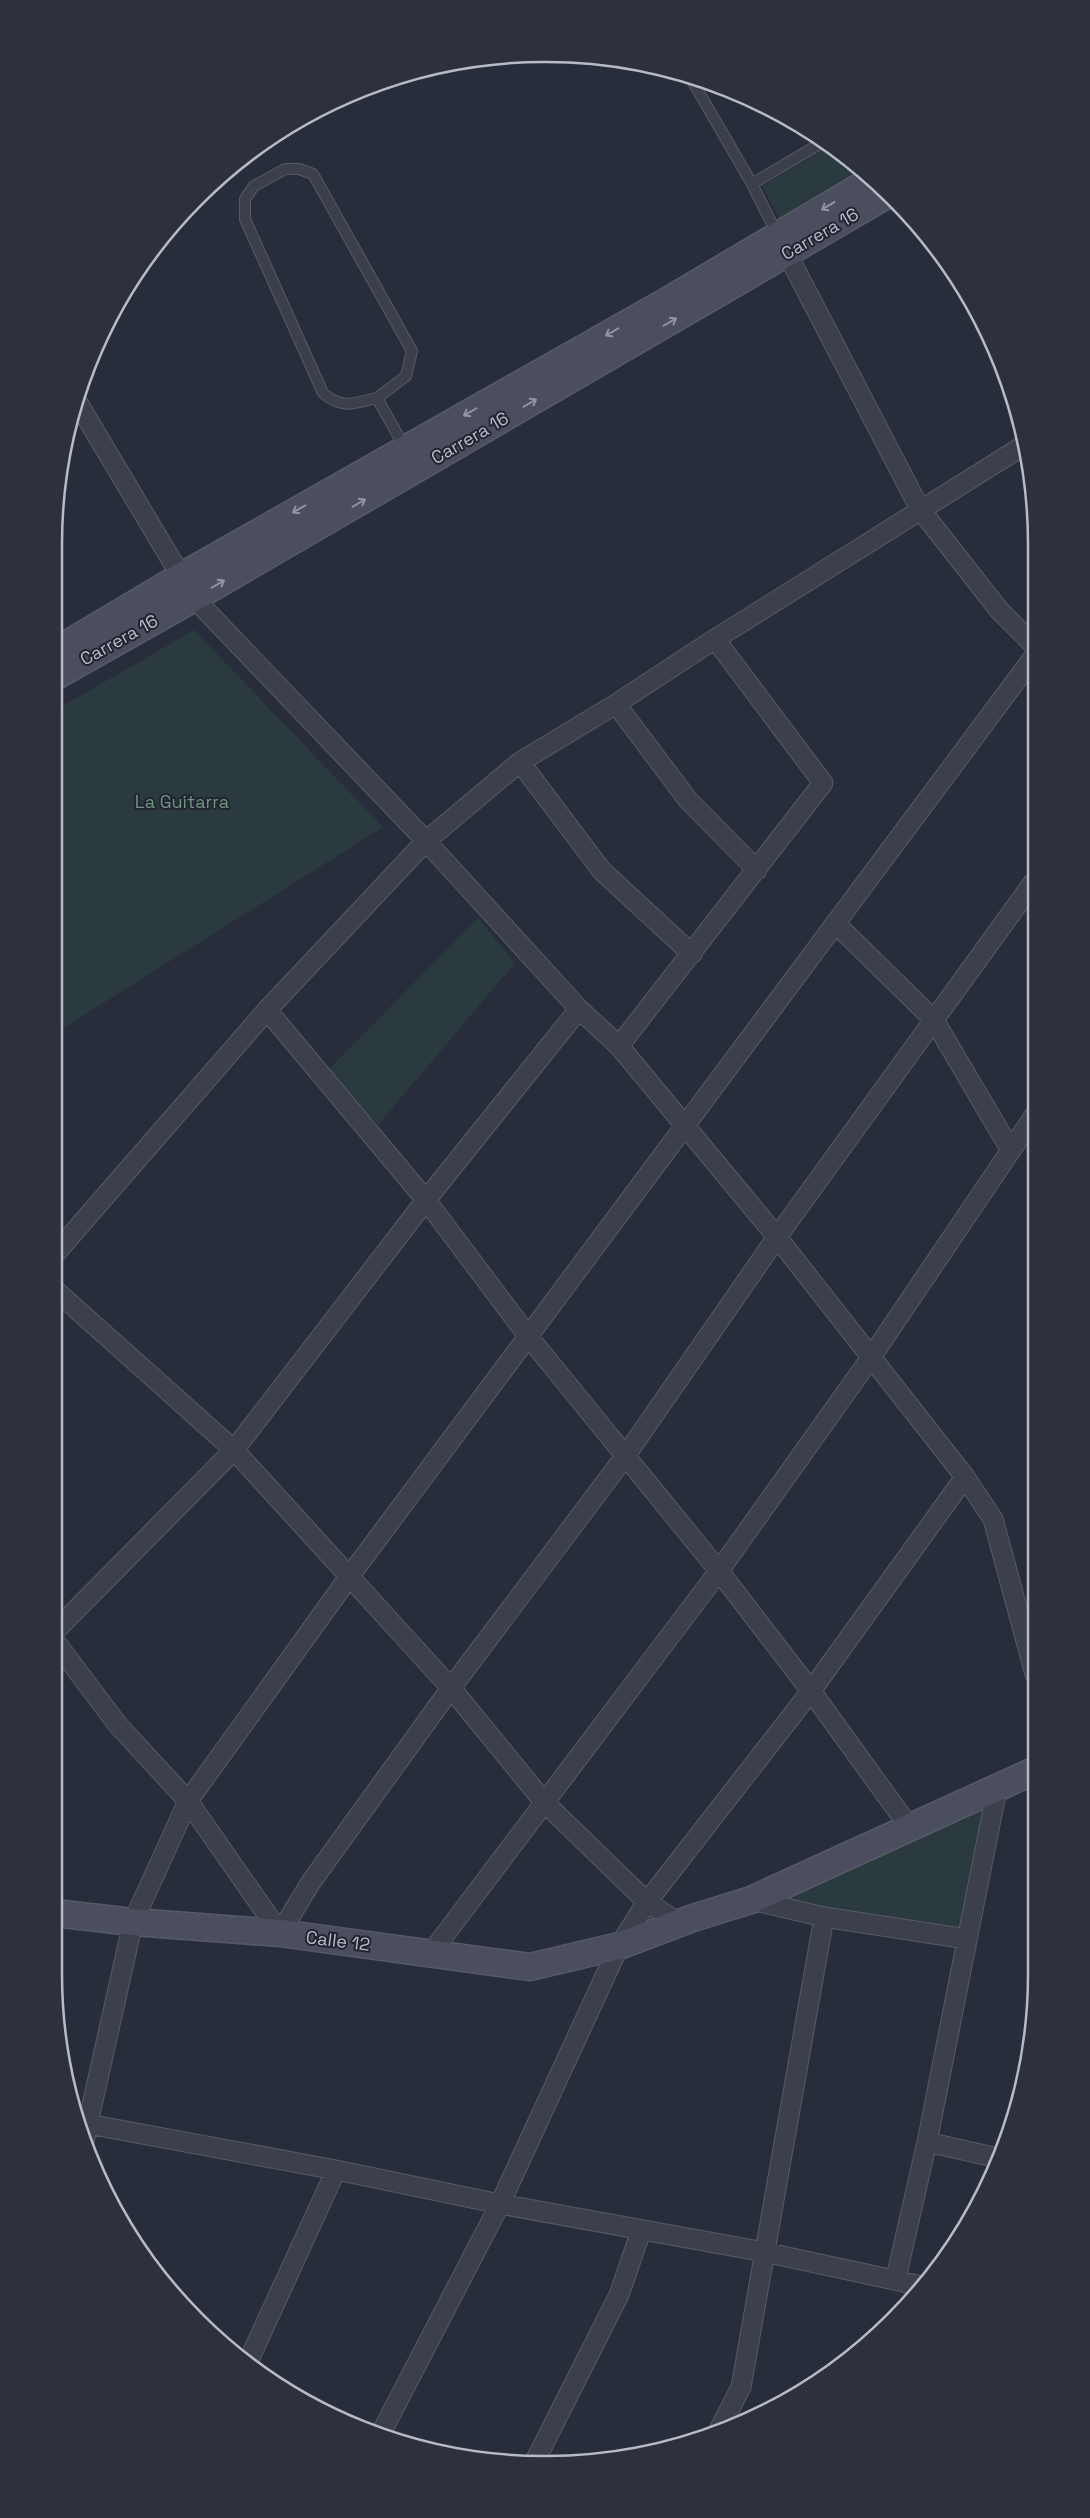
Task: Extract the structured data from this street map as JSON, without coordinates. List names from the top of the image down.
{
  "streets": {
    "main road": ["Carrera 16", "Calle 12"]
  },
  "parks": ["La Guitarra"]
}
